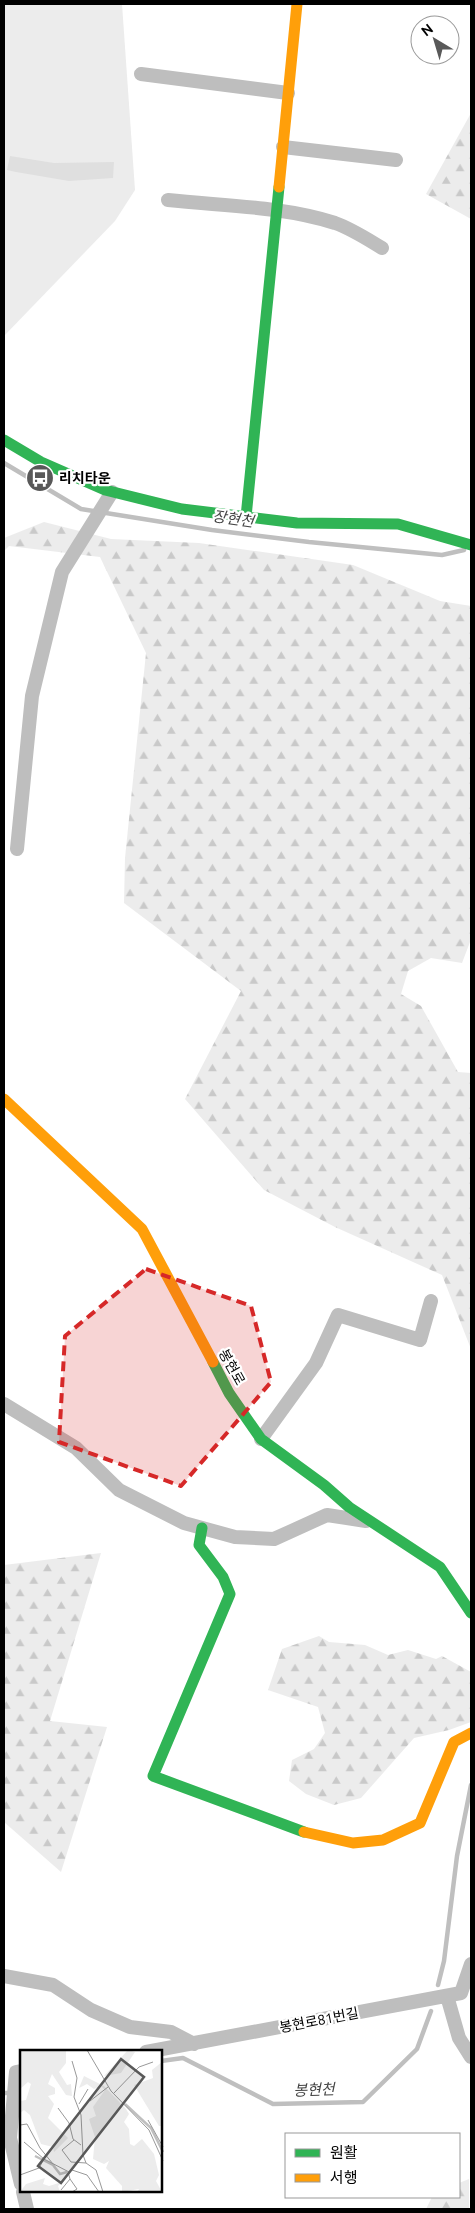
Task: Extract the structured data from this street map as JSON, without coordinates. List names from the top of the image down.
{
  "streets": {
    "street": ["봉현로", "봉현로81번길"]
  },
  "water": ["장현천", "봉현천"],
  "places": {
    "bus stop": ["리치타운"]
  },
  "legend": ["원활", "서행"],
  "north": "top left"
}
